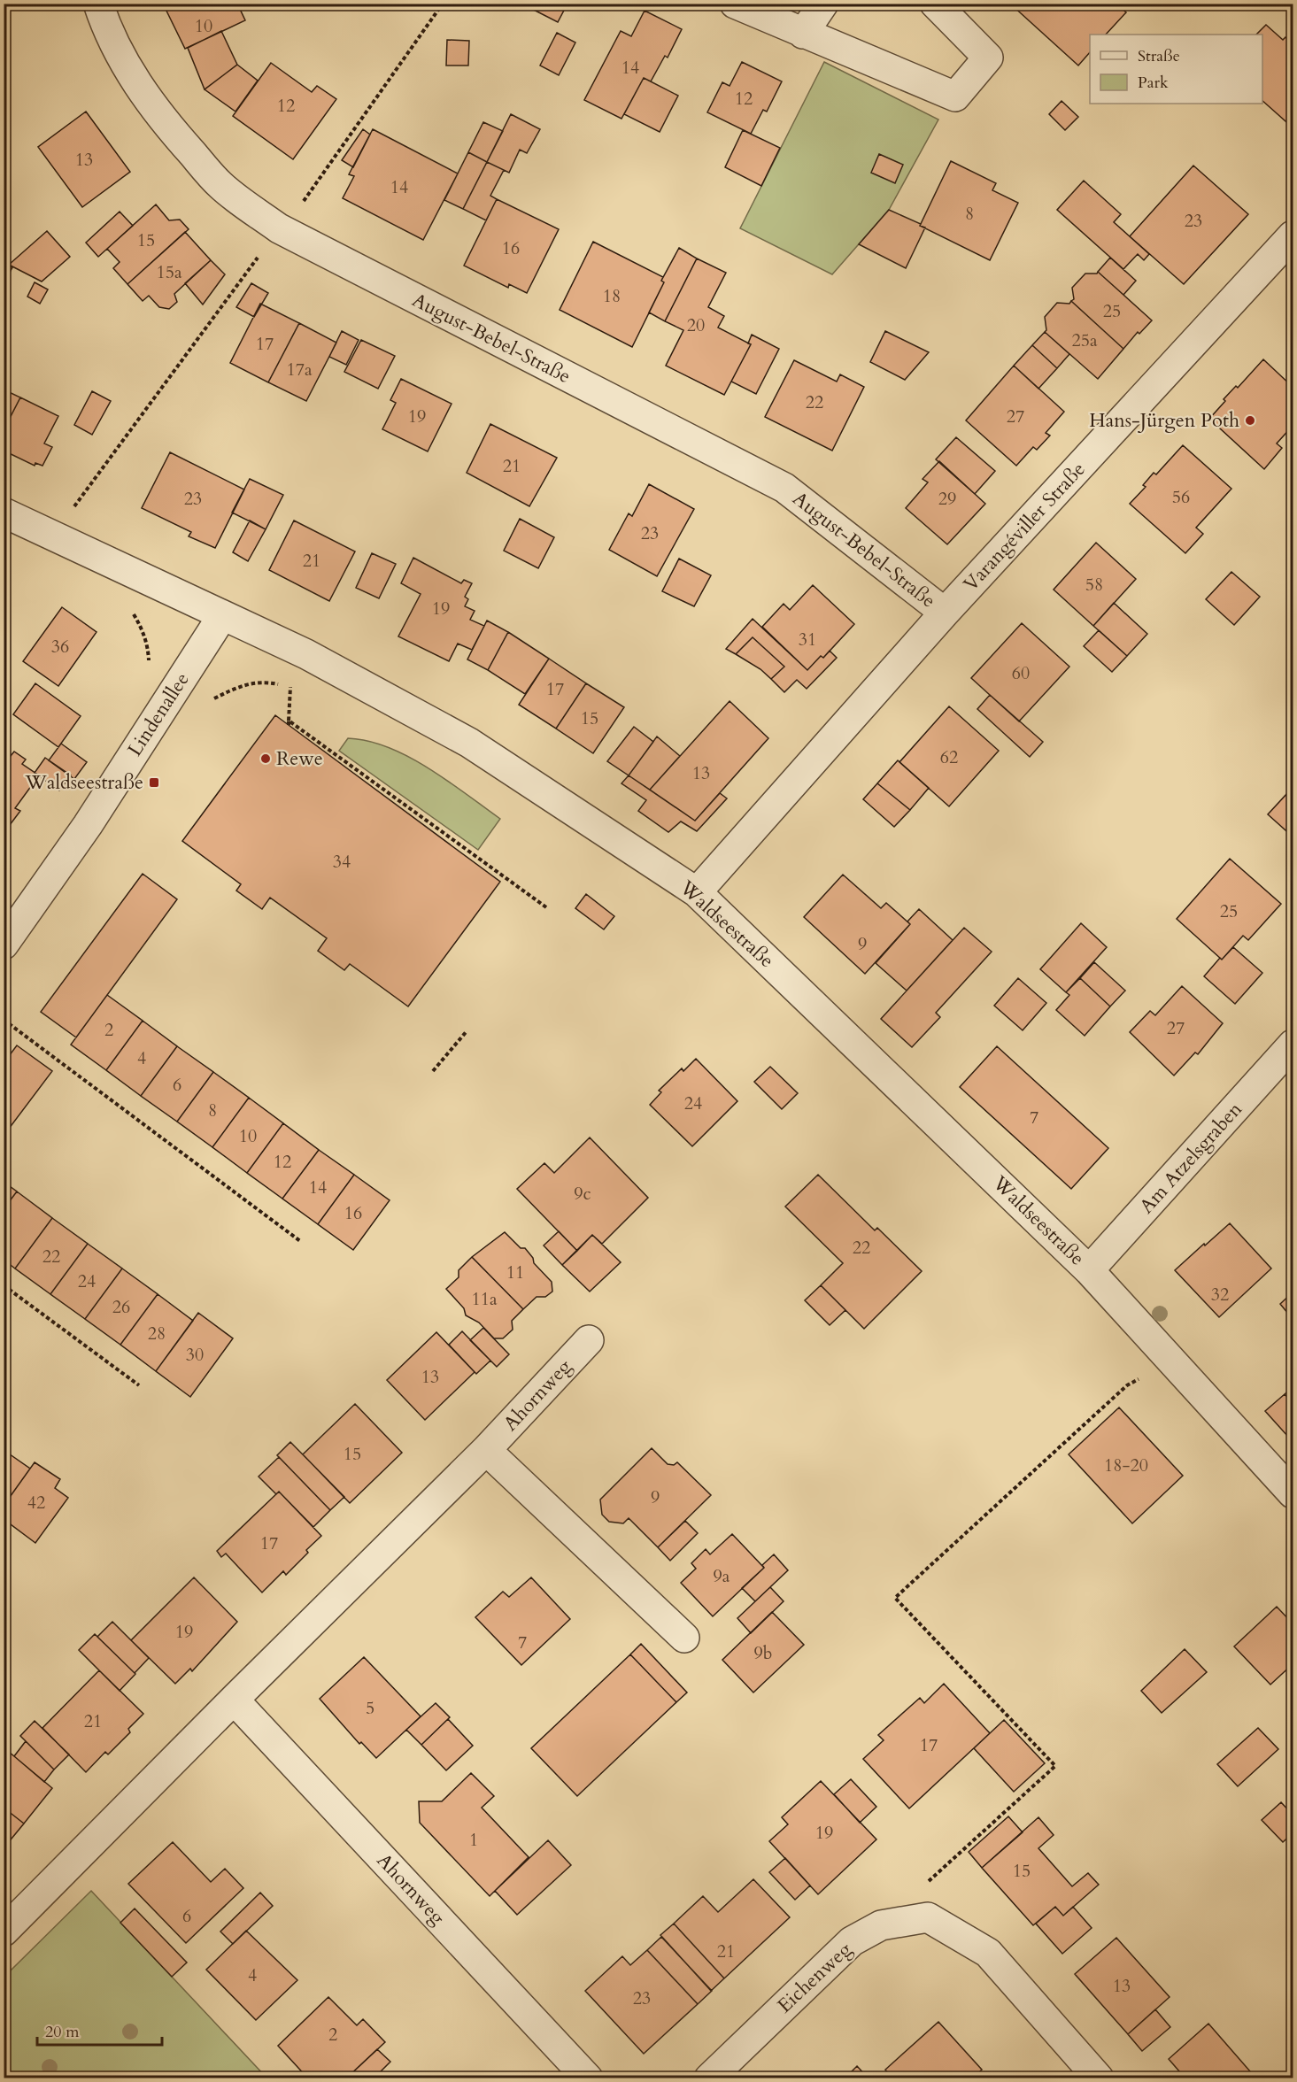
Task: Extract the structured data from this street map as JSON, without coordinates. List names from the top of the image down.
{
  "streets": {
    "street": [
      "August-Bebel-Straße",
      "Varangéviller Straße",
      "Lindenallee",
      "Waldseestraße",
      "Am Atzelsgraben",
      "Ahornweg",
      "Eichenweg"
    ]
  },
  "crossings": [
    ["August-Bebel-Straße", "Varangéviller Straße"],
    ["Varangéviller Straße", "Waldseestraße"],
    ["Lindenallee", "Waldseestraße"],
    ["Waldseestraße", "Am Atzelsgraben"]
  ],
  "places": {
    "other": ["Hans-Jürgen Poth", "Rewe"],
    "transit": ["Waldseestraße"]
  },
  "house_numbers": [
    "10",
    "14",
    "12",
    "12",
    "13",
    "14",
    "8",
    "23",
    "15",
    "16",
    "15a",
    "18",
    "25",
    "20",
    "25a",
    "17",
    "17a",
    "22",
    "19",
    "27",
    "21",
    "56",
    "23",
    "29",
    "23",
    "21",
    "58",
    "19",
    "31",
    "36",
    "60",
    "17",
    "15",
    "62",
    "13",
    "34",
    "25",
    "9",
    "27",
    "2",
    "4",
    "6",
    "24",
    "8",
    "7",
    "10",
    "12",
    "14",
    "9c",
    "16",
    "22",
    "22",
    "11",
    "24",
    "32",
    "11a",
    "26",
    "28",
    "30",
    "13",
    "15",
    "18-20",
    "9",
    "42",
    "17",
    "9a",
    "19",
    "7",
    "9b",
    "5",
    "21",
    "17",
    "19",
    "1",
    "15",
    "6",
    "21",
    "4",
    "13",
    "23",
    "2"
  ],
  "legend": ["Straße", "Park"],
  "scale_bar": "20 m"
}
